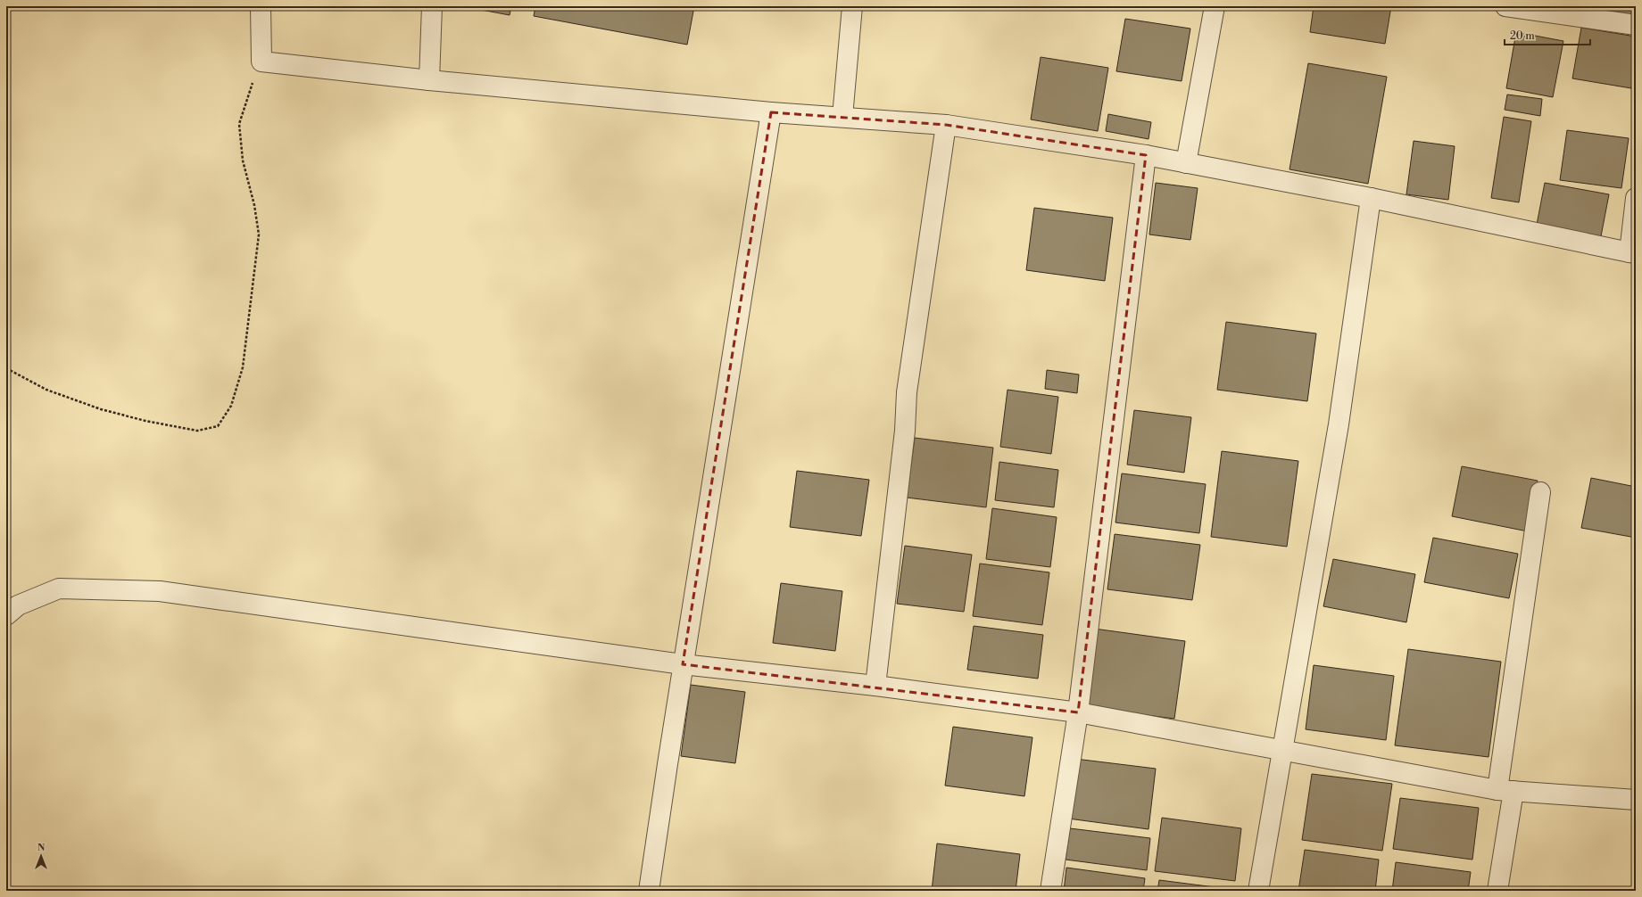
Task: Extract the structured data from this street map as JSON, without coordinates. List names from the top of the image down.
{
  "scale_bar": "20 m",
  "north": "top"
}
